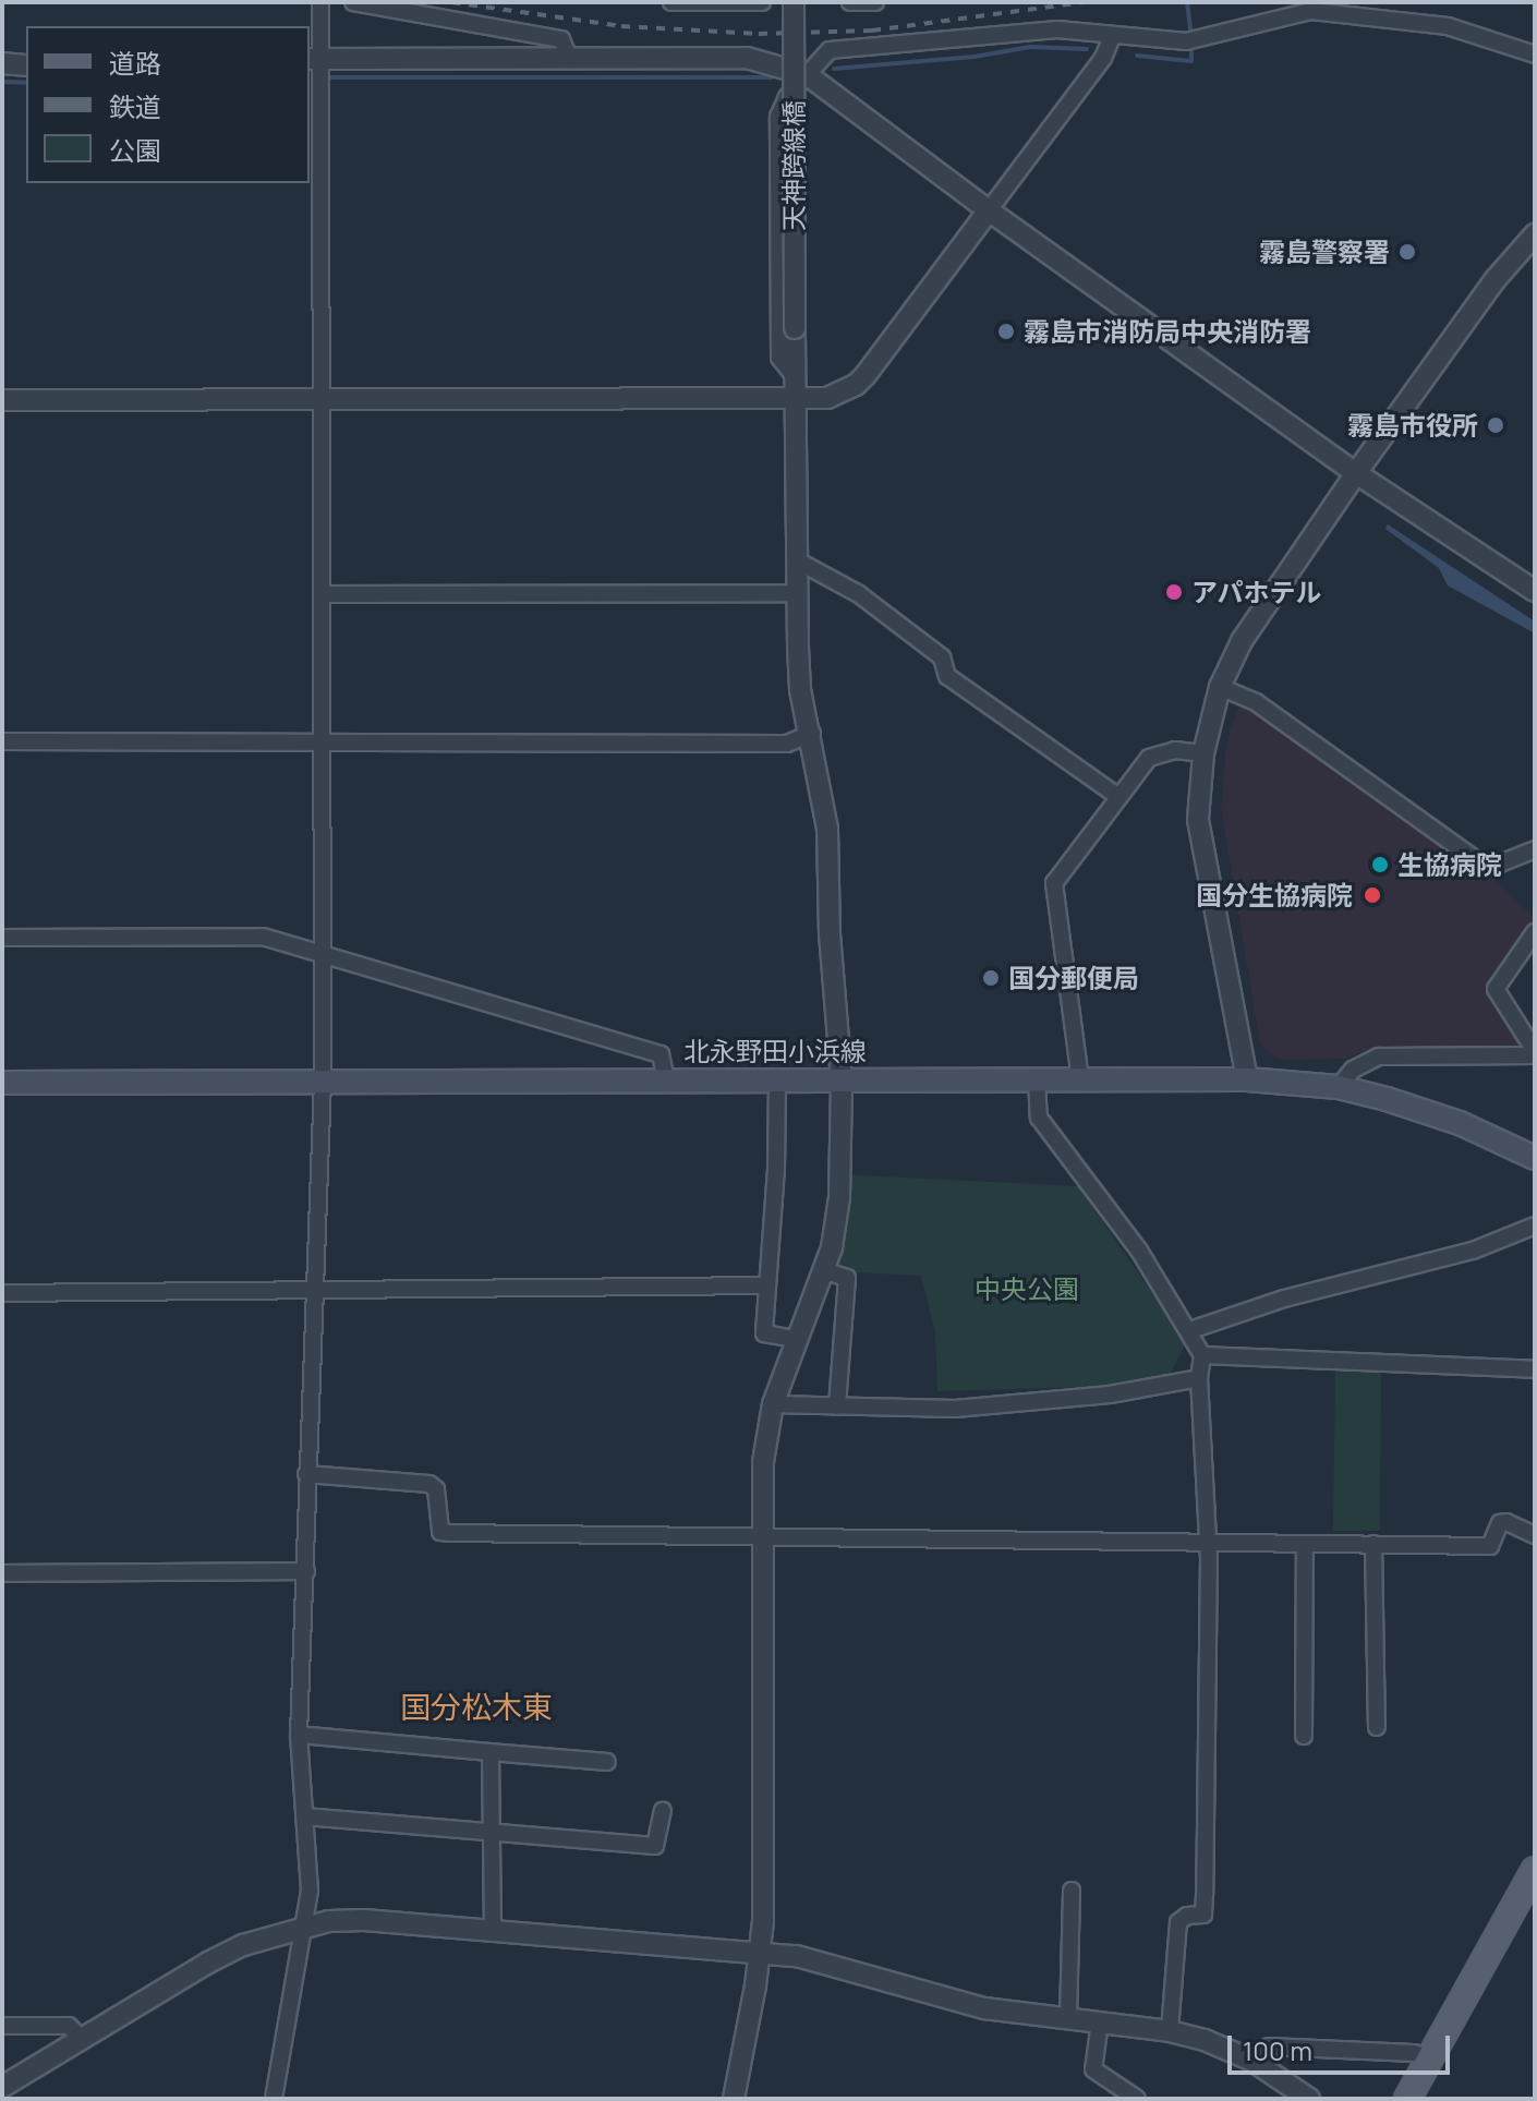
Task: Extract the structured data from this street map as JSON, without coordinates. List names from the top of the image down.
{
  "streets": {
    "main road": ["北永野田小浜線"],
    "street": ["天神跨線橋"]
  },
  "crossings": [
    ["天神跨線橋", "北永野田小浜線"]
  ],
  "districts": ["国分松木東"],
  "parks": ["中央公園"],
  "places": [
    "霧島警察署",
    "霧島市消防局中央消防署",
    "霧島市役所",
    "アパホテル",
    "生協病院",
    "国分生協病院",
    "国分郵便局"
  ],
  "legend": ["道路", "鉄道", "公園"],
  "scale_bar": "100 m"
}
